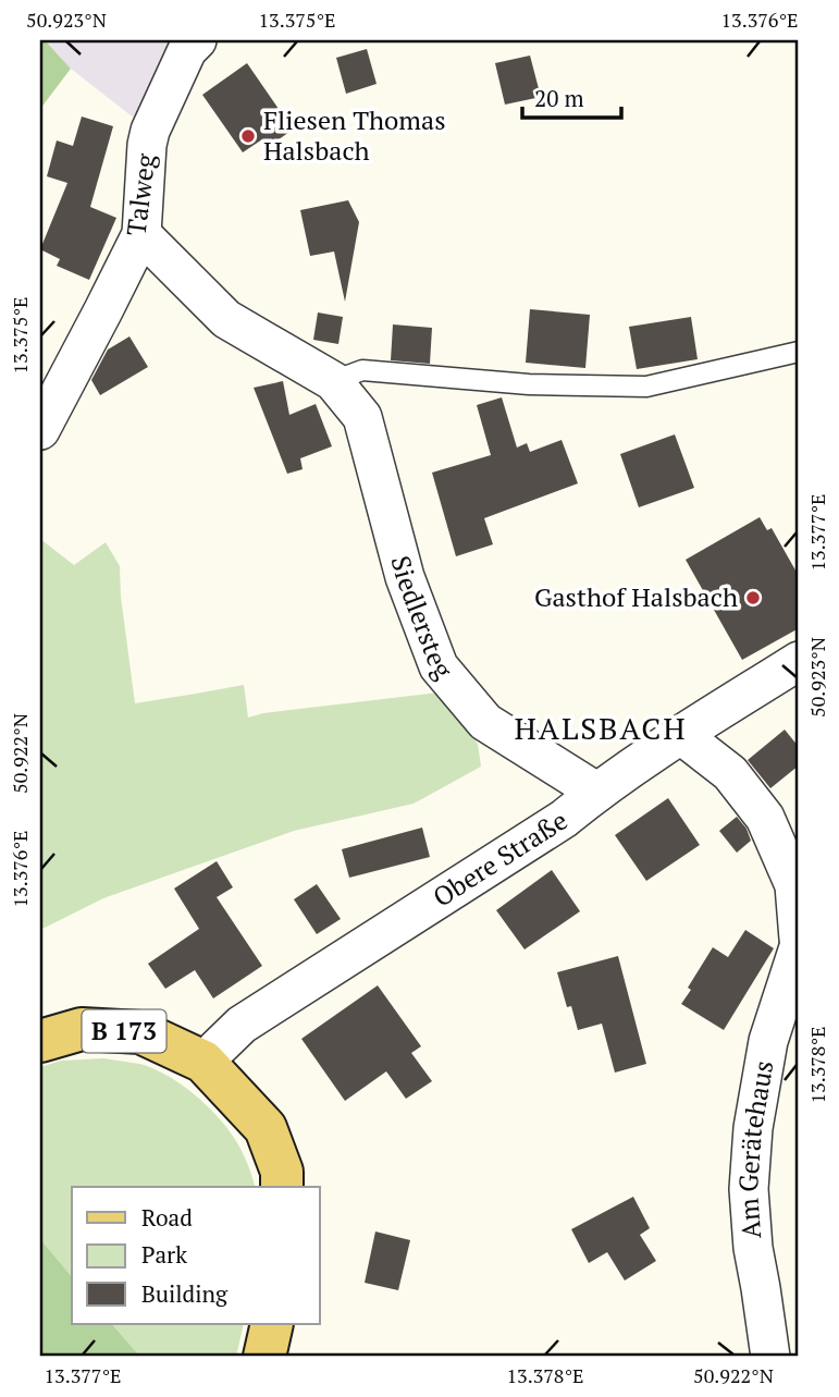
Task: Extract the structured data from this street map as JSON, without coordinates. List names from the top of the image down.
{
  "streets": {
    "main road": ["B 173"],
    "street": [
      "Talweg",
      "Siedlersteg",
      "Obere Straße",
      "Am Gerätehaus"
    ]
  },
  "crossings": [
    ["Talweg", "Siedlersteg"],
    ["Siedlersteg", "Obere Straße"],
    ["Obere Straße", "B 173"]
  ],
  "districts": ["HALSBACH"],
  "places": ["Fliesen Thomas Halsbach", "Gasthof Halsbach"],
  "legend": ["Road", "Park", "Building"],
  "scale_bar": "20 m",
  "coordinates": [
    "50.923°N",
    "13.375°E",
    "13.376°E",
    "13.377°E",
    "50.922°N",
    "13.378°E"
  ]
}
